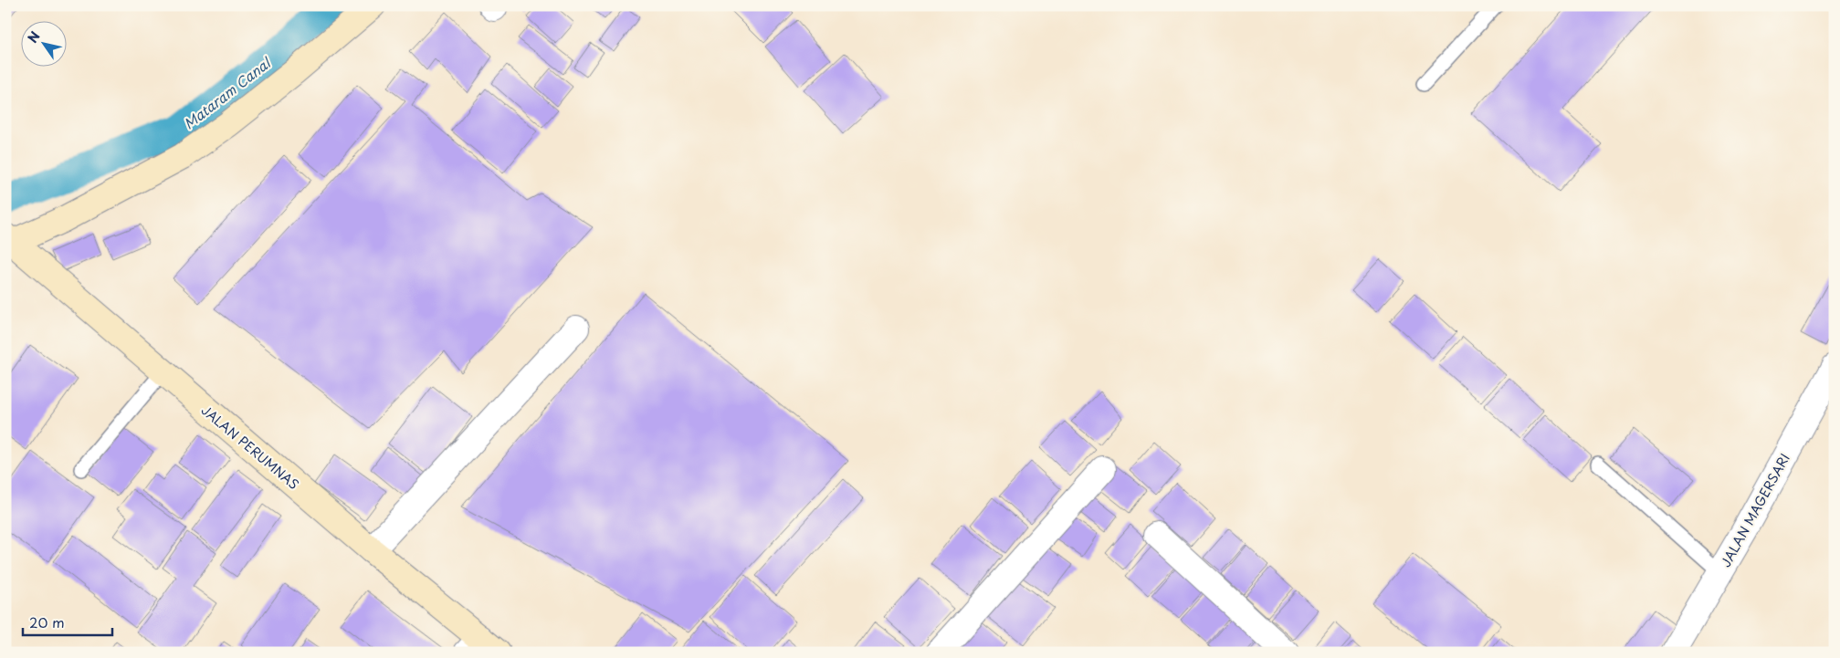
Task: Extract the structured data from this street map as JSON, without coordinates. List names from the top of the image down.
{
  "streets": {
    "street": ["JALAN PERUMNAS", "JALAN MAGERSARI"]
  },
  "water": ["Mataram Canal"],
  "scale_bar": "20 m",
  "north": "top left"
}
